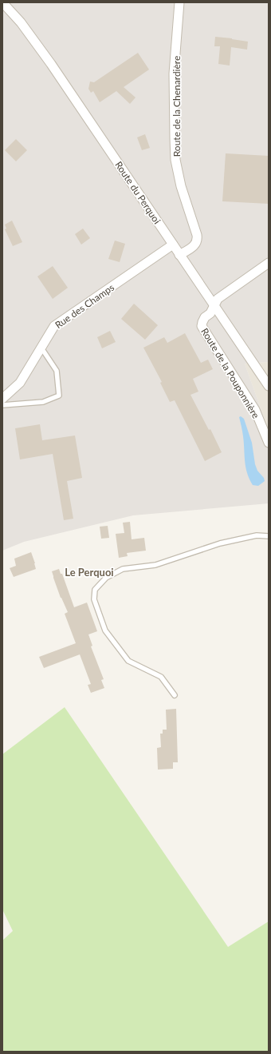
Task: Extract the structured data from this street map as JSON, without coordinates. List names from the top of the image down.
{
  "streets": {
    "street": [
      "Route de la Chenardière",
      "Route du Perquoi",
      "Rue des Champs",
      "Route de la Pouponnière"
    ]
  },
  "crossings": [
    ["Route de la Chenardière", "Route du Perquoi"],
    ["Route du Perquoi", "Rue des Champs"],
    ["Route du Perquoi", "Route de la Pouponnière"]
  ],
  "districts": ["Le Perquoi"]
}
